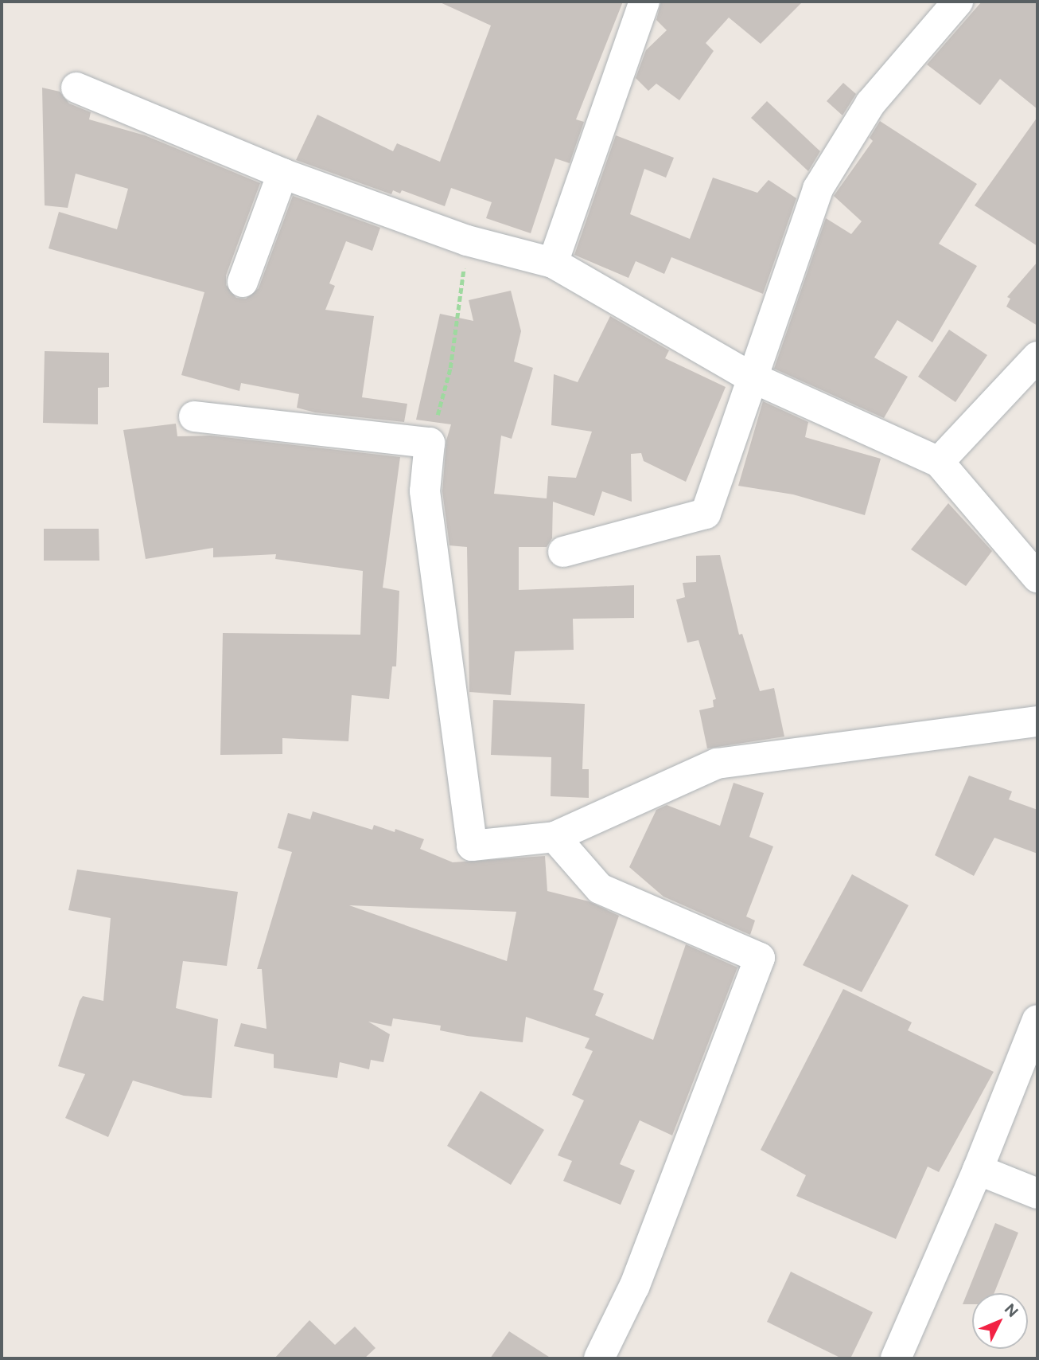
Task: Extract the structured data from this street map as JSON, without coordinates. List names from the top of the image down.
{
  "north": "top right"
}
